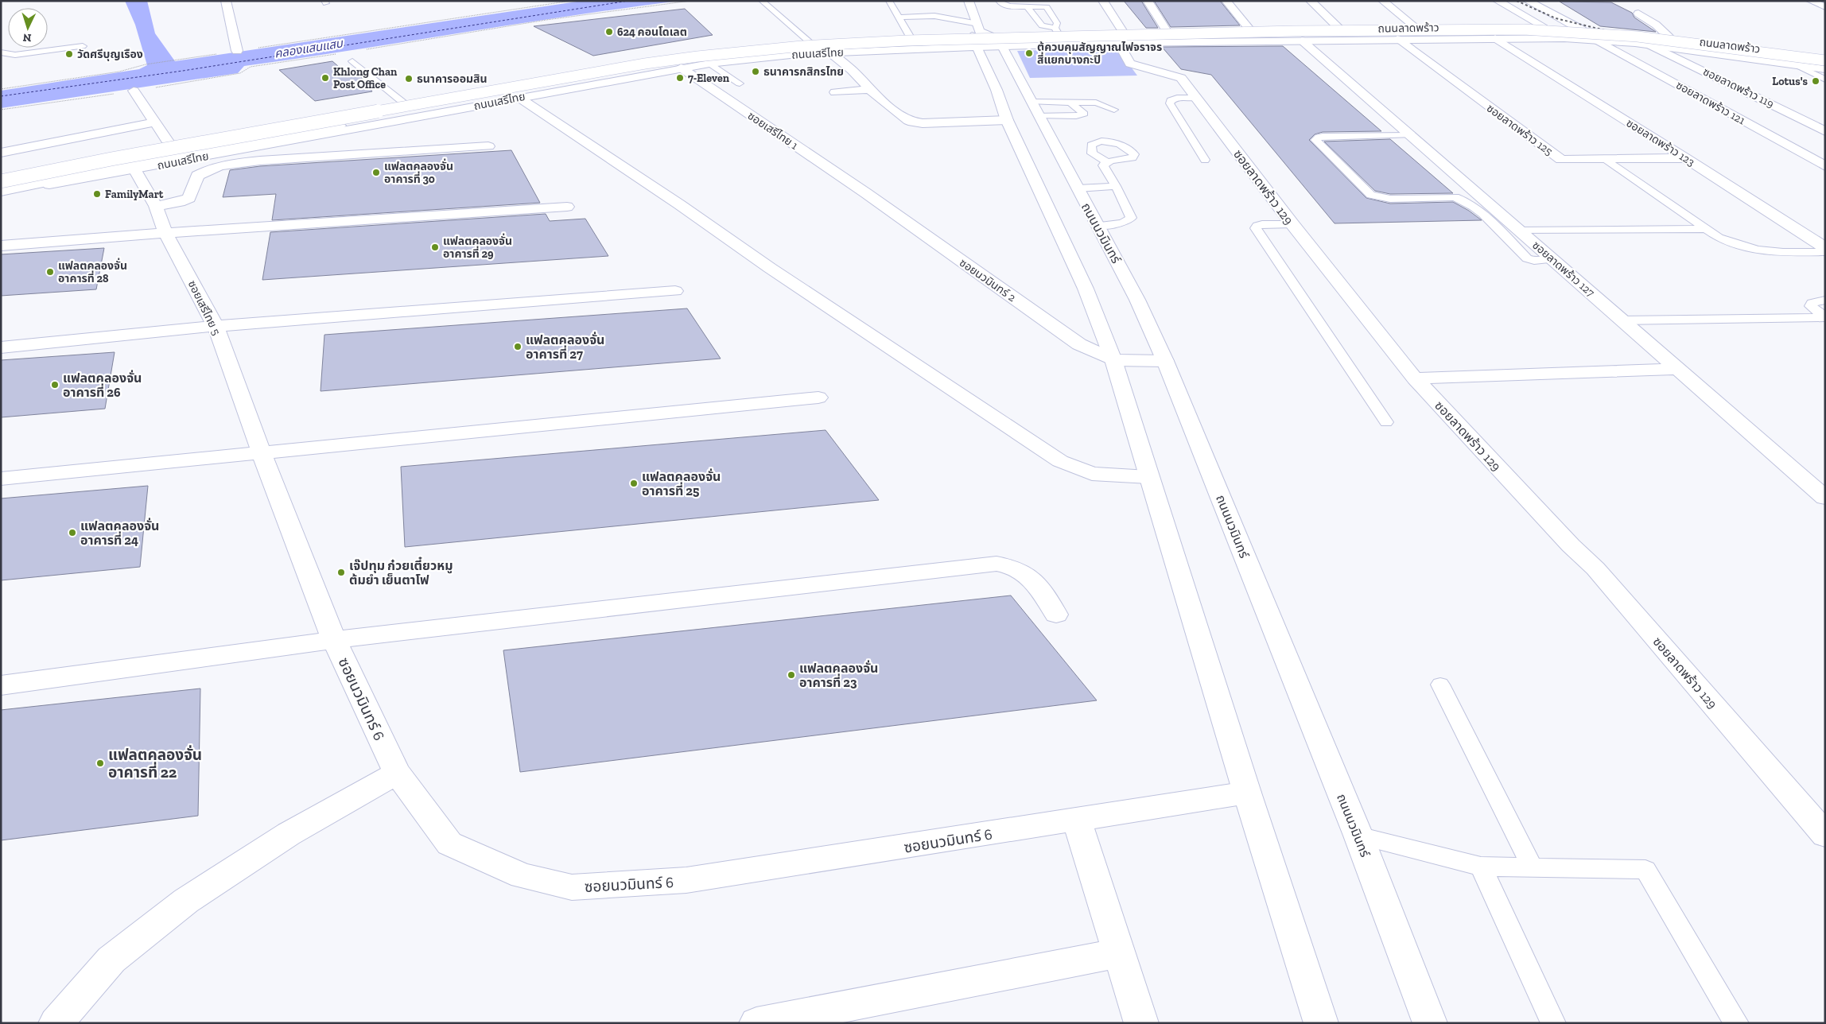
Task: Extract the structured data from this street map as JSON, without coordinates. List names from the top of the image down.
{
  "streets": {
    "street": [
      "ถนนลาดพร้าว",
      "ถนนเสรีไทย",
      "ซอยลาดพร้าว 119",
      "ซอยลาดพร้าว 121",
      "ซอยลาดพร้าว 125",
      "ซอยเสรีไทย 1",
      "ซอยลาดพร้าว 123",
      "ซอยลาดพร้าว 129",
      "ถนนนวมินทร์",
      "ซอยลาดพร้าว 127",
      "ซอยนวมินทร์ 2",
      "ซอยเสรีไทย 5",
      "ซอยนวมินทร์ 6"
    ]
  },
  "crossings": [
    ["ถนนลาดพร้าว", "ถนนเสรีไทย"],
    ["ถนนลาดพร้าว", "ซอยลาดพร้าว 119"],
    ["ถนนลาดพร้าว", "ซอยลาดพร้าว 121"],
    ["ถนนลาดพร้าว", "ซอยลาดพร้าว 125"],
    ["ถนนลาดพร้าว", "ซอยลาดพร้าว 123"],
    ["ถนนลาดพร้าว", "ซอยลาดพร้าว 129"],
    ["ถนนลาดพร้าว", "ถนนนวมินทร์"],
    ["ถนนลาดพร้าว", "ซอยลาดพร้าว 127"],
    ["ถนนเสรีไทย", "ซอยเสรีไทย 1"],
    ["ถนนเสรีไทย", "ถนนนวมินทร์"],
    ["ถนนเสรีไทย", "ซอยเสรีไทย 5"],
    ["ซอยลาดพร้าว 125", "ซอยลาดพร้าว 123"],
    ["ซอยเสรีไทย 1", "ซอยนวมินทร์ 2"],
    ["ซอยเสรีไทย 5", "ซอยนวมินทร์ 6"]
  ],
  "water": ["คลองแสนแสบ"],
  "places": [
    "624 คอนโดเลต",
    "ตู้ควบคุมสัญญาณไฟจราจร สี่แยกบางกะปิ",
    "วัดศรีบุญเรือง",
    "ธนาคารกสิกรไทย",
    "Khlong Chan Post Office",
    "7-Eleven",
    "ธนาคารออมสิน",
    "Lotus's",
    "แฟลตคลองจั่น อาคารที่ 30",
    "FamilyMart",
    "แฟลตคลองจั่น อาคารที่ 29",
    "แฟลตคลองจั่น อาคารที่ 28",
    "แฟลตคลองจั่น อาคารที่ 27",
    "แฟลตคลองจั่น อาคารที่ 26",
    "แฟลตคลองจั่น อาคารที่ 25",
    "แฟลตคลองจั่น อาคารที่ 24",
    "เจ๊ปทุม ก๋วยเตี๋ยวหมู ต้มยำ เย็นตาโฟ",
    "แฟลตคลองจั่น อาคารที่ 23",
    "แฟลตคลองจั่น อาคารที่ 22"
  ],
  "north": "bottom"
}
